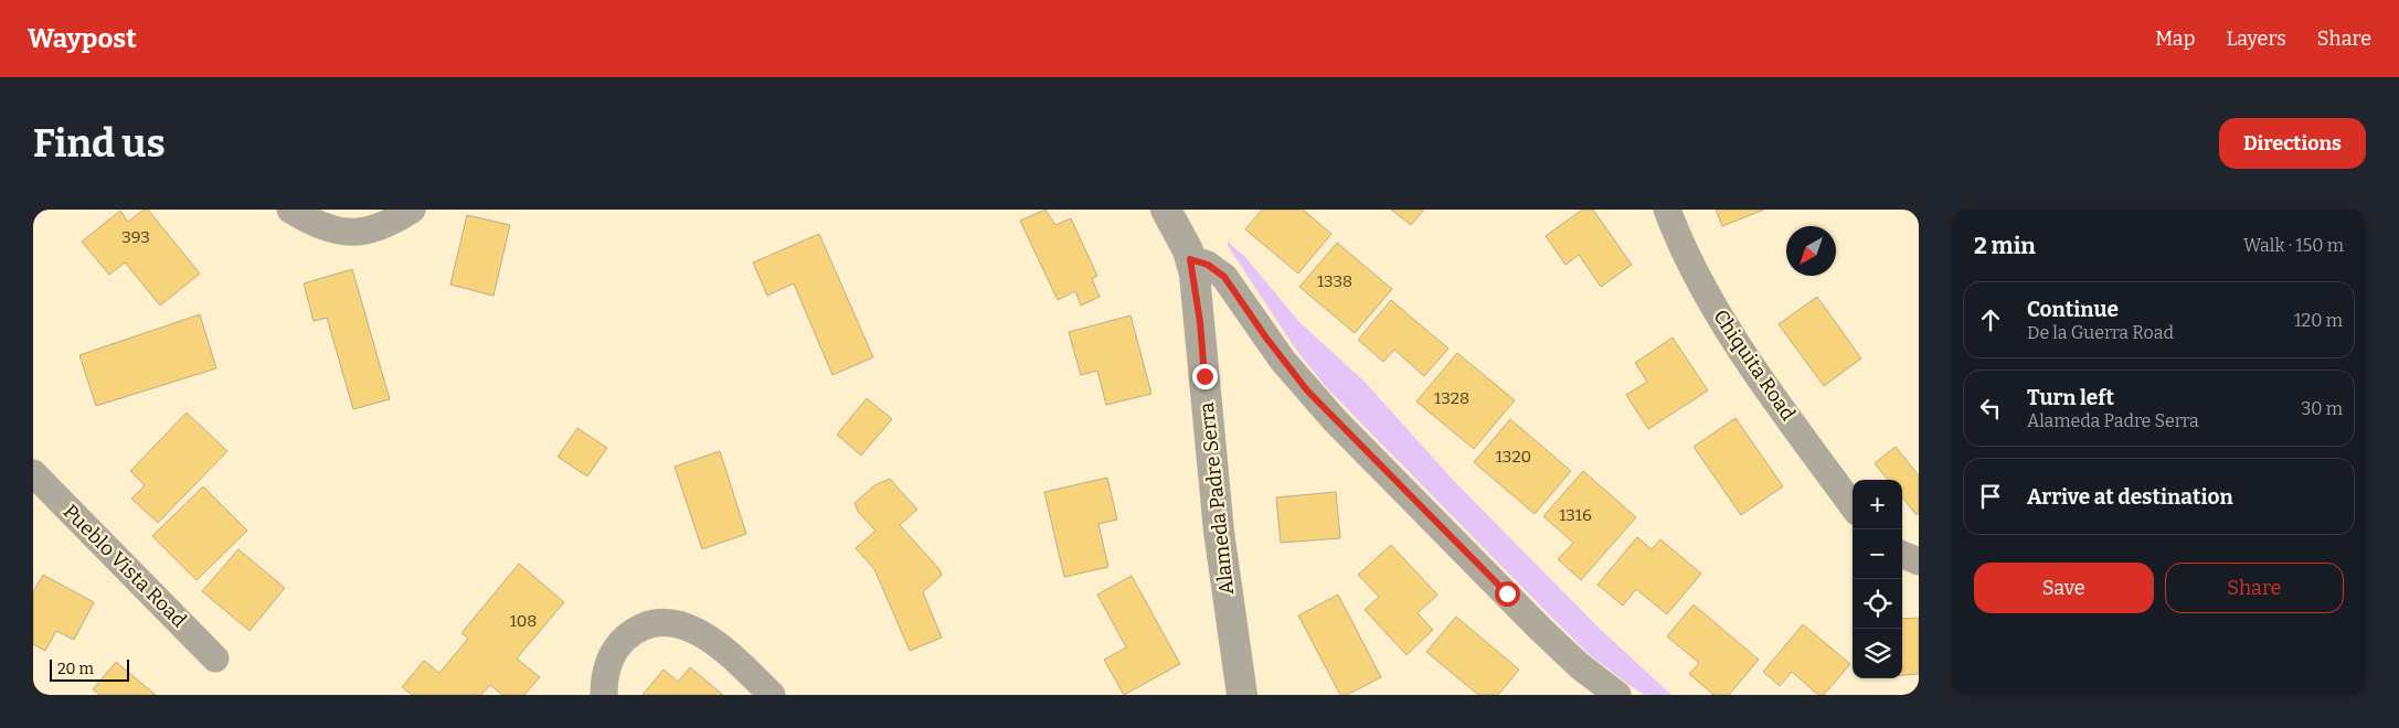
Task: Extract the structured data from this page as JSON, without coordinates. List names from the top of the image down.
{
  "streets": {
    "street": ["Chiquita Road", "Alameda Padre Serra", "Pueblo Vista Road"]
  },
  "house_numbers": [
    "393",
    "1338",
    "1328",
    "1320",
    "1316",
    "108"
  ],
  "scale_bar": "20 m",
  "north": "bottom left",
  "page": {
    "header": "Waypost",
    "nav": ["Map", "Layers", "Share"],
    "buttons": [
      "Directions",
      ["Save", "Share"]
    ],
    "title": "Find us",
    "heading": ["2 min", "Walk · 150 m"],
    "list": [
      ["Continue", "De la Guerra Road", "120 m"],
      ["Turn left", "Alameda Padre Serra", "30 m"],
      "Arrive at destination"
    ],
    "map_buttons": ["+", "−"],
    "scale": "20 m"
  }
}
